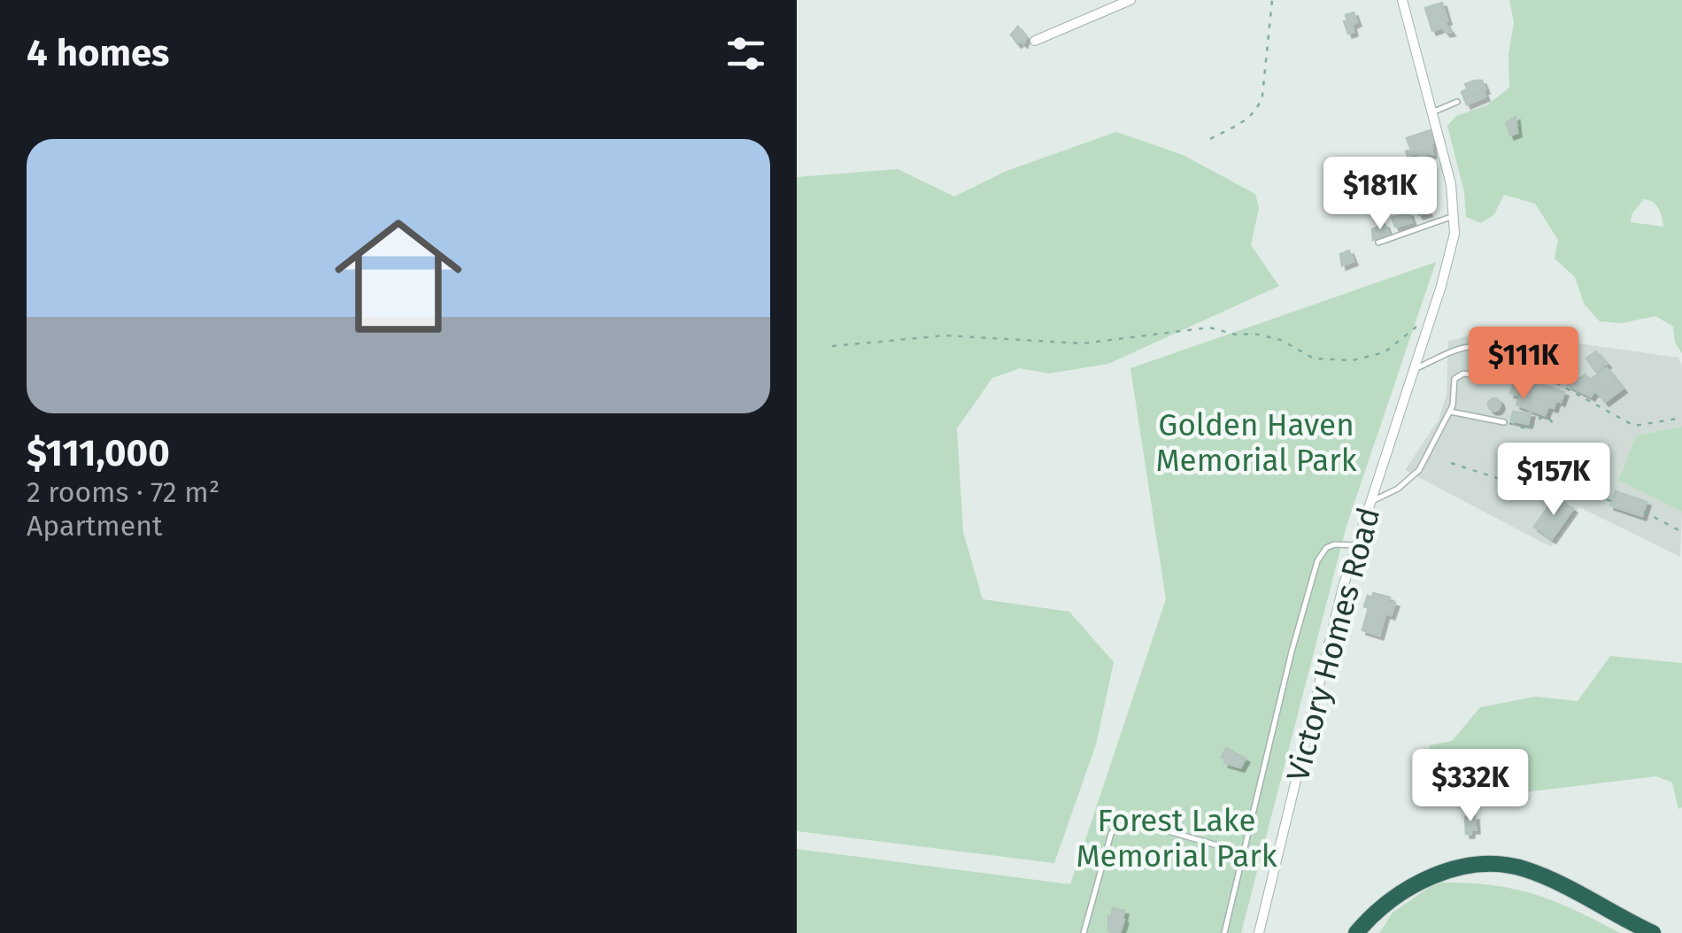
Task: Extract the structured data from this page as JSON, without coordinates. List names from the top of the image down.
{
  "streets": {
    "street": ["Victory Homes Road"]
  },
  "parks": ["Golden Haven Memorial Park", "Forest Lake Memorial Park"],
  "page": {
    "heading": "4 homes",
    "list": [
      {
        "name": "$111,000",
        "note": "2 rooms · 72 m² · Apartment"
      }
    ],
    "price": [
      "$181K",
      "$111K",
      "$157K",
      "$332K"
    ]
  }
}
